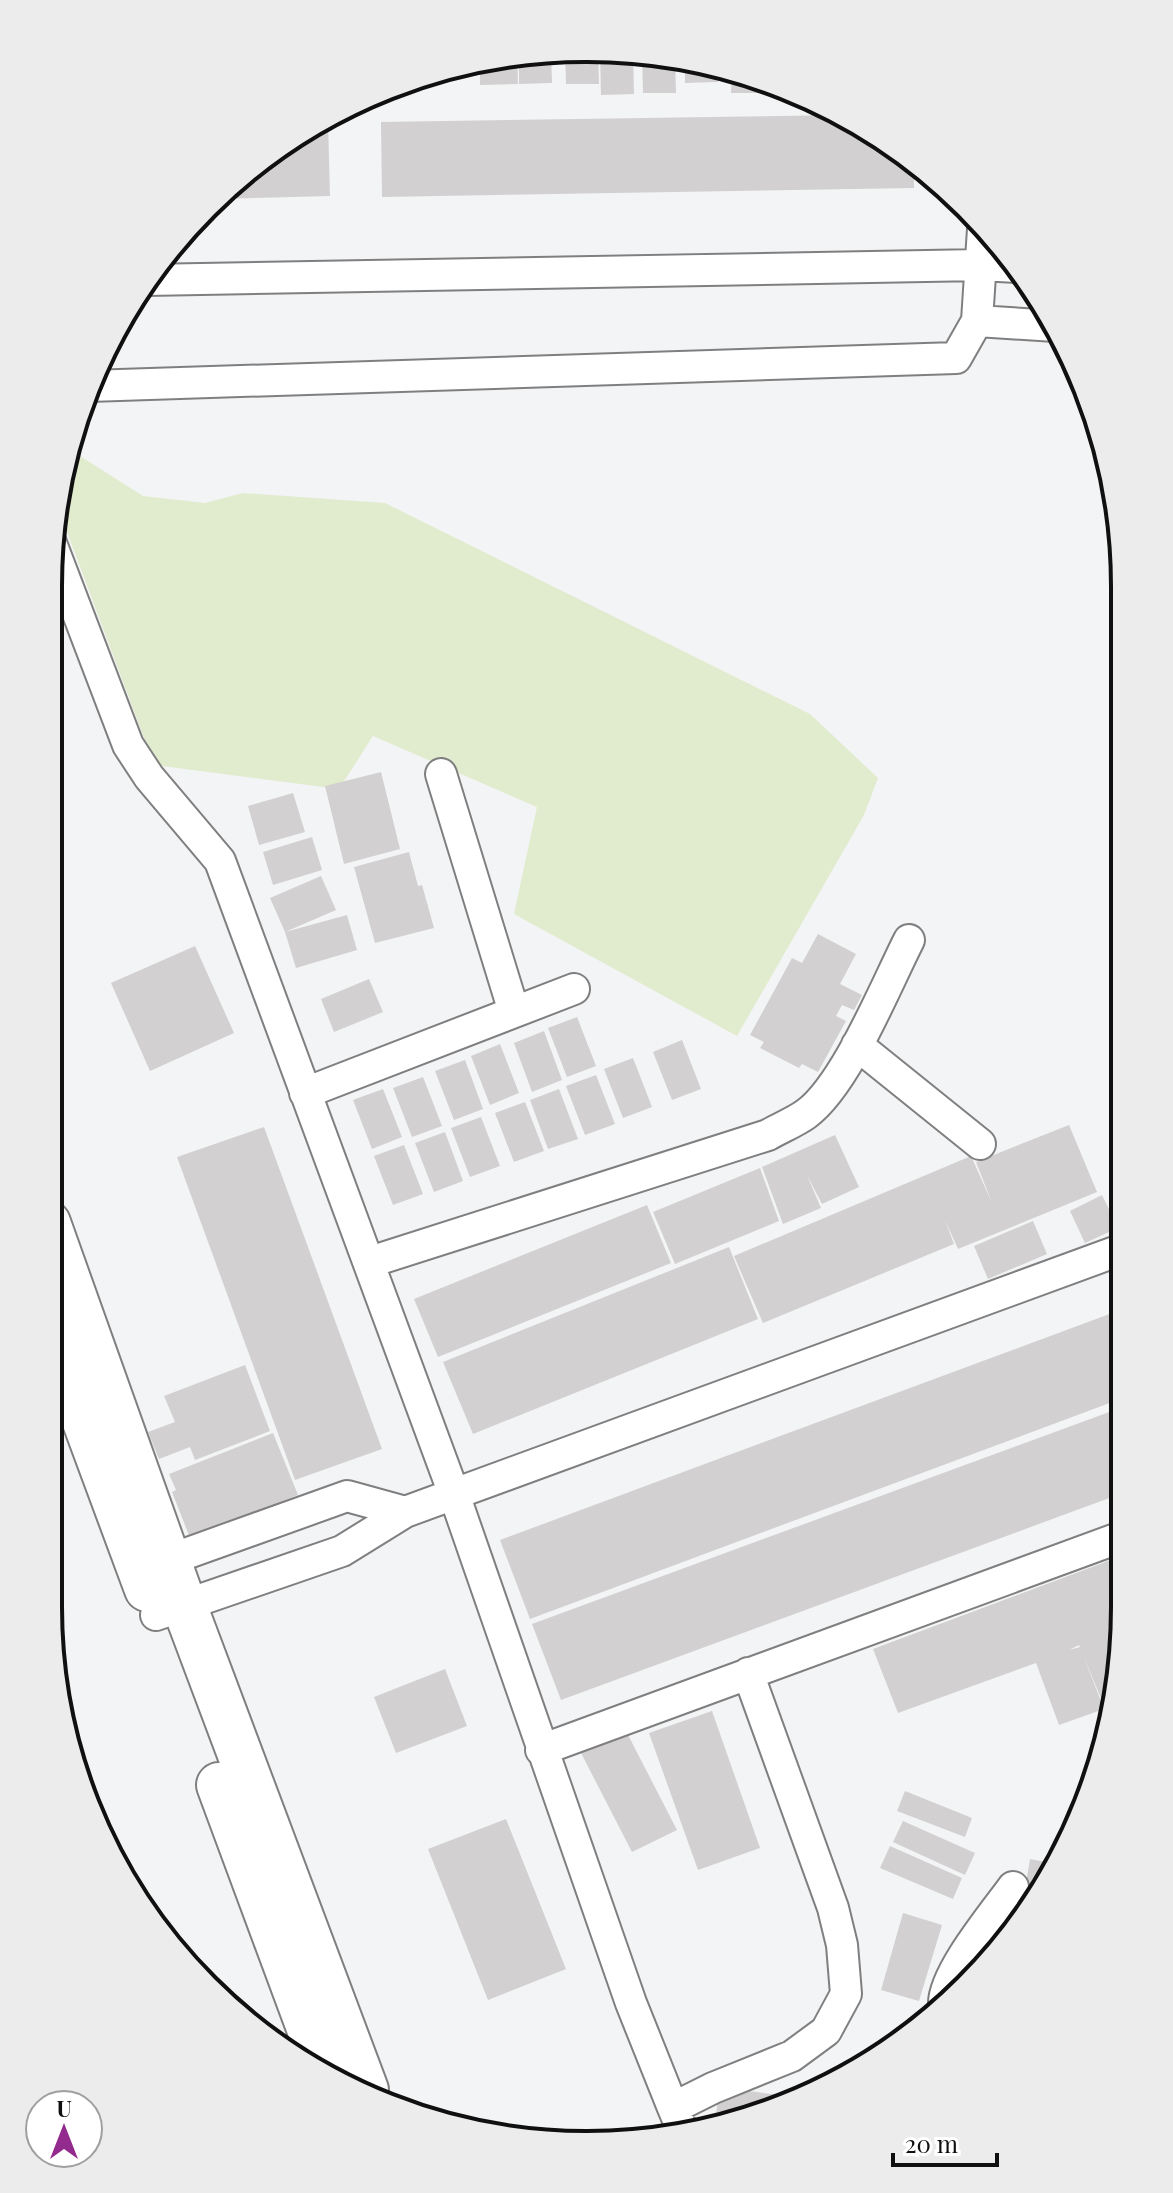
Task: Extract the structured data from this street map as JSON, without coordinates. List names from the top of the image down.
{
  "scale_bar": "20 m",
  "north": "top"
}
